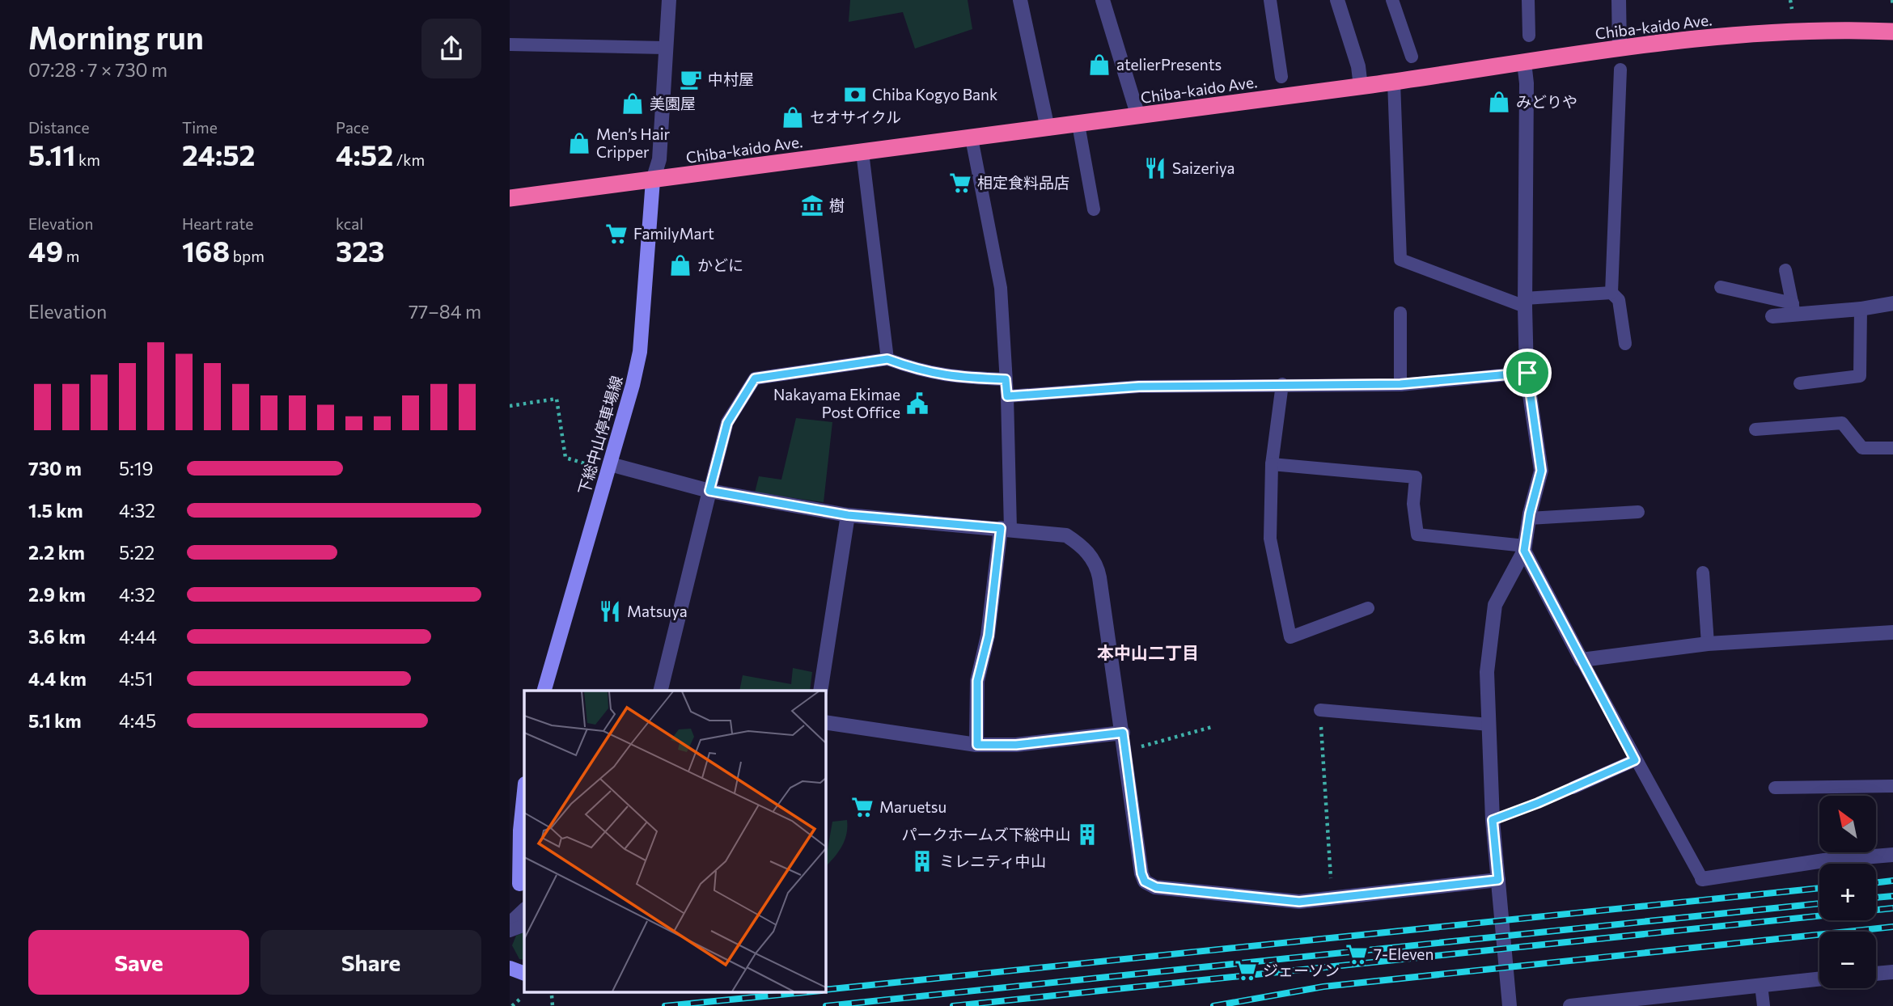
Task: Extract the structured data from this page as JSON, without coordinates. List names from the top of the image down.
{
  "streets": {
    "highway": ["Chiba-kaido Ave."],
    "main road": ["下総中山停車場線"]
  },
  "crossings": [
    ["Chiba-kaido Ave.", "下総中山停車場線"]
  ],
  "districts": ["本中山二丁目"],
  "places": {
    "shop": [
      "atelierPresents",
      "みどりや",
      "美園屋",
      "セオサイクル",
      "Men’s Hair Cripper",
      "かどに"
    ],
    "cafe": ["中村屋"],
    "bank": ["Chiba Kogyo Bank"],
    "restaurant": ["Saizeriya", "Matsuya"],
    "supermarket": [
      "相定食料品店",
      "FamilyMart",
      "Maruetsu",
      "7-Eleven",
      "ジェーソン"
    ],
    "museum": ["樹"],
    "public building": ["Nakayama Ekimae Post Office"],
    "building": ["パークホームズ下総中山", "ミレニティ中山"]
  },
  "north": "top left",
  "page": {
    "heading": ["Morning run", "07:28 · 7 × 730 m"],
    "stats": [
      ["Distance", "5.11 km"],
      ["Time", "24:52"],
      ["Pace", "4:52 /km"],
      ["Elevation", "49 m"],
      ["Heart rate", "168 bpm"],
      ["kcal", "323"]
    ],
    "chart": ["Elevation", "77–84 m"],
    "list": [
      {
        "name": "730 m",
        "note": "5:19"
      },
      {
        "name": "1.5 km",
        "note": "4:32"
      },
      {
        "name": "2.2 km",
        "note": "5:22"
      },
      {
        "name": "2.9 km",
        "note": "4:32"
      },
      {
        "name": "3.6 km",
        "note": "4:44"
      },
      {
        "name": "4.4 km",
        "note": "4:51"
      },
      {
        "name": "5.1 km",
        "note": "4:45"
      }
    ],
    "map_buttons": ["+", "−"],
    "buttons": ["Save", "Share"]
  }
}
